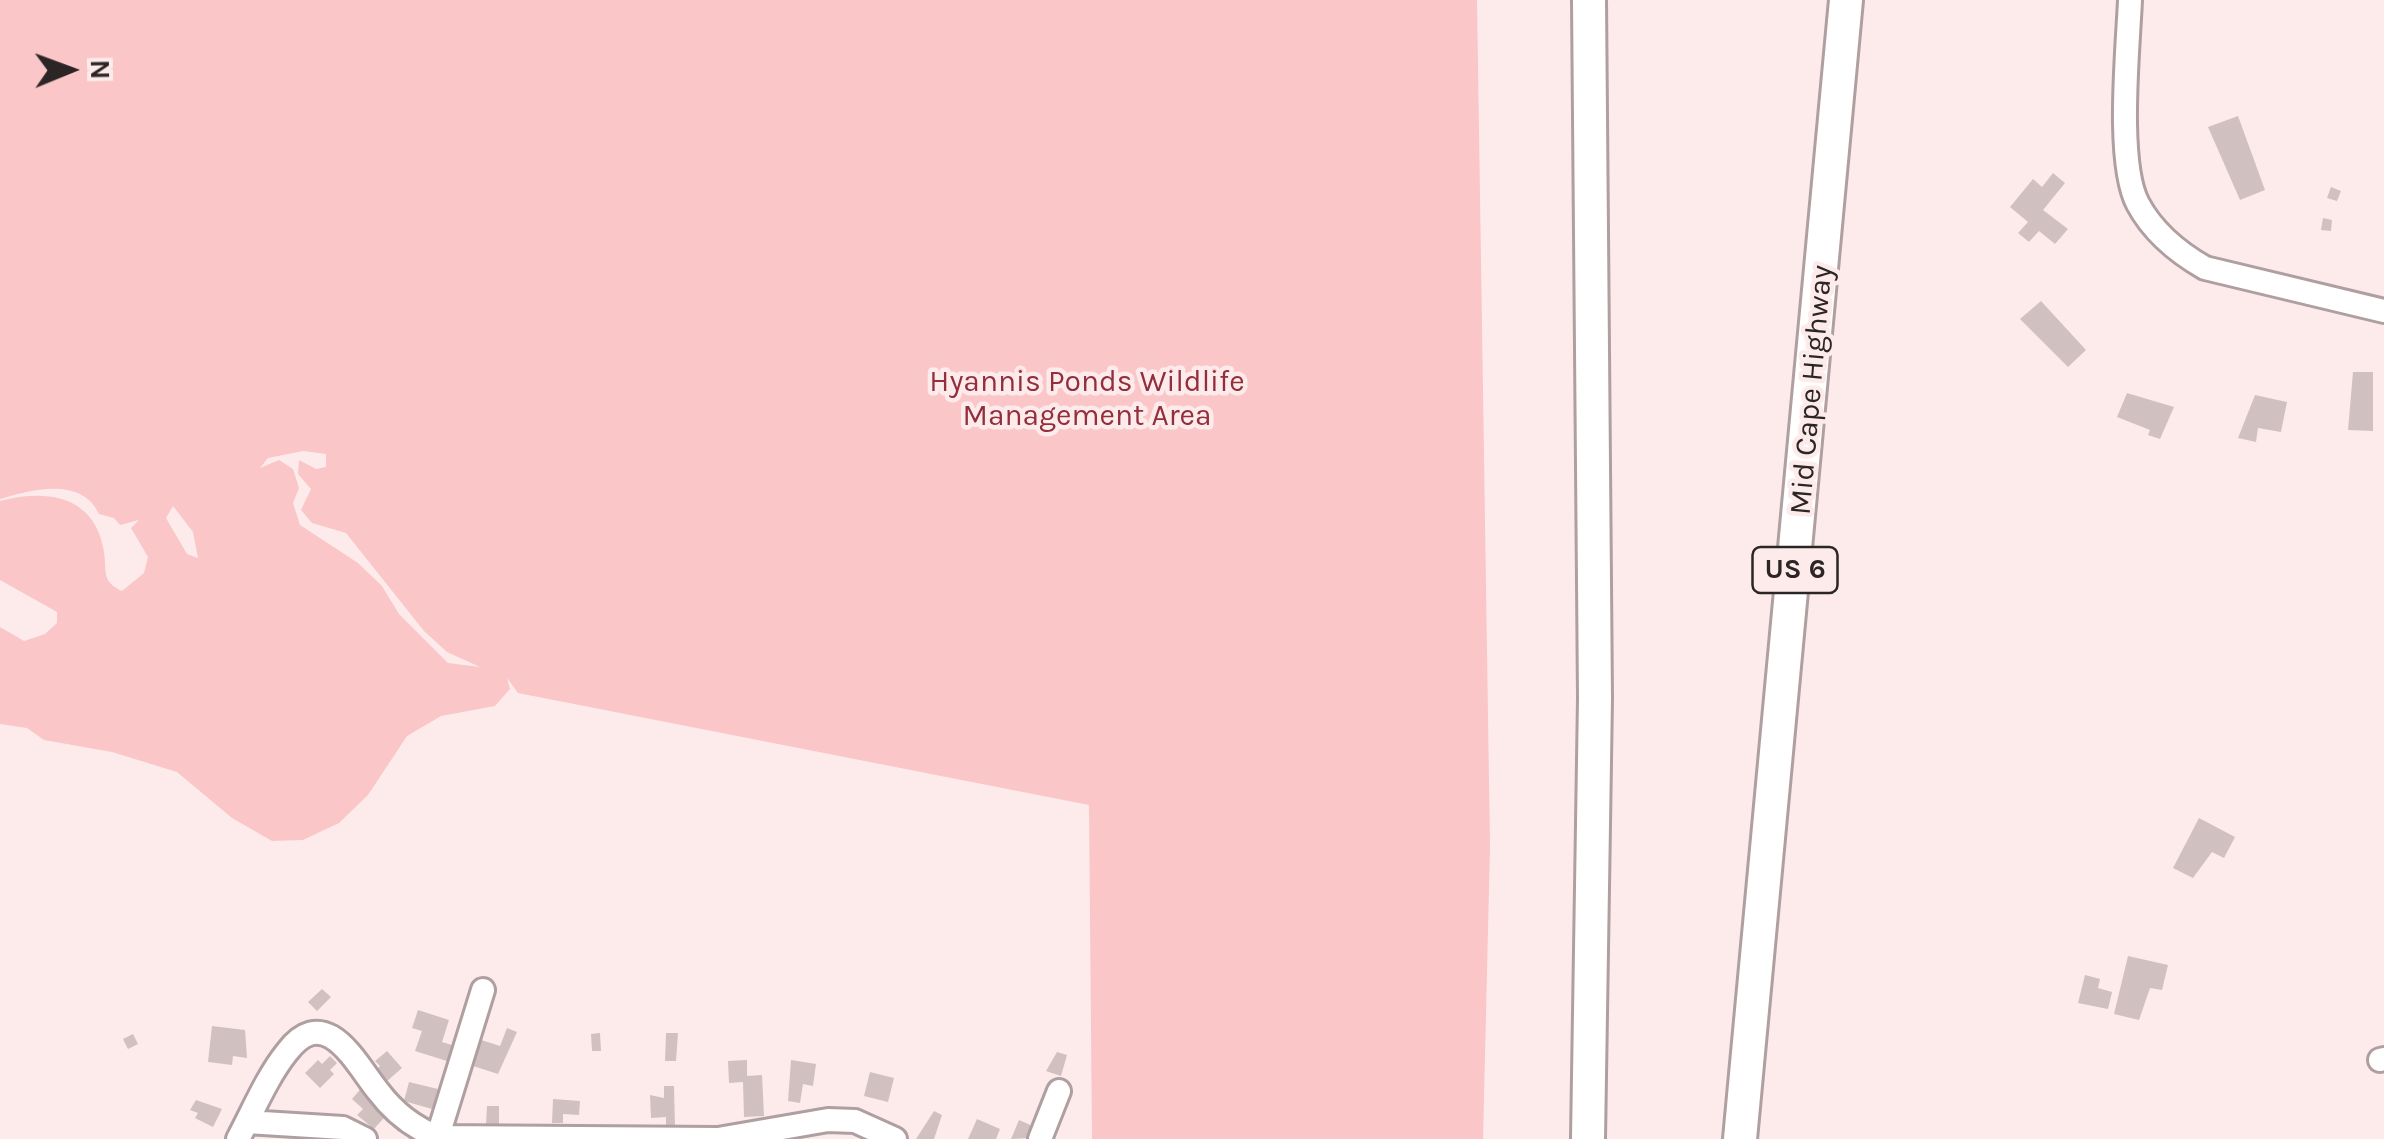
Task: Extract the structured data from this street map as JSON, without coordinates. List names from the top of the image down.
{
  "streets": {
    "highway": ["Mid Cape Highway", "US 6"]
  },
  "parks": ["Hyannis Ponds Wildlife Management Area"],
  "north": "right"
}
